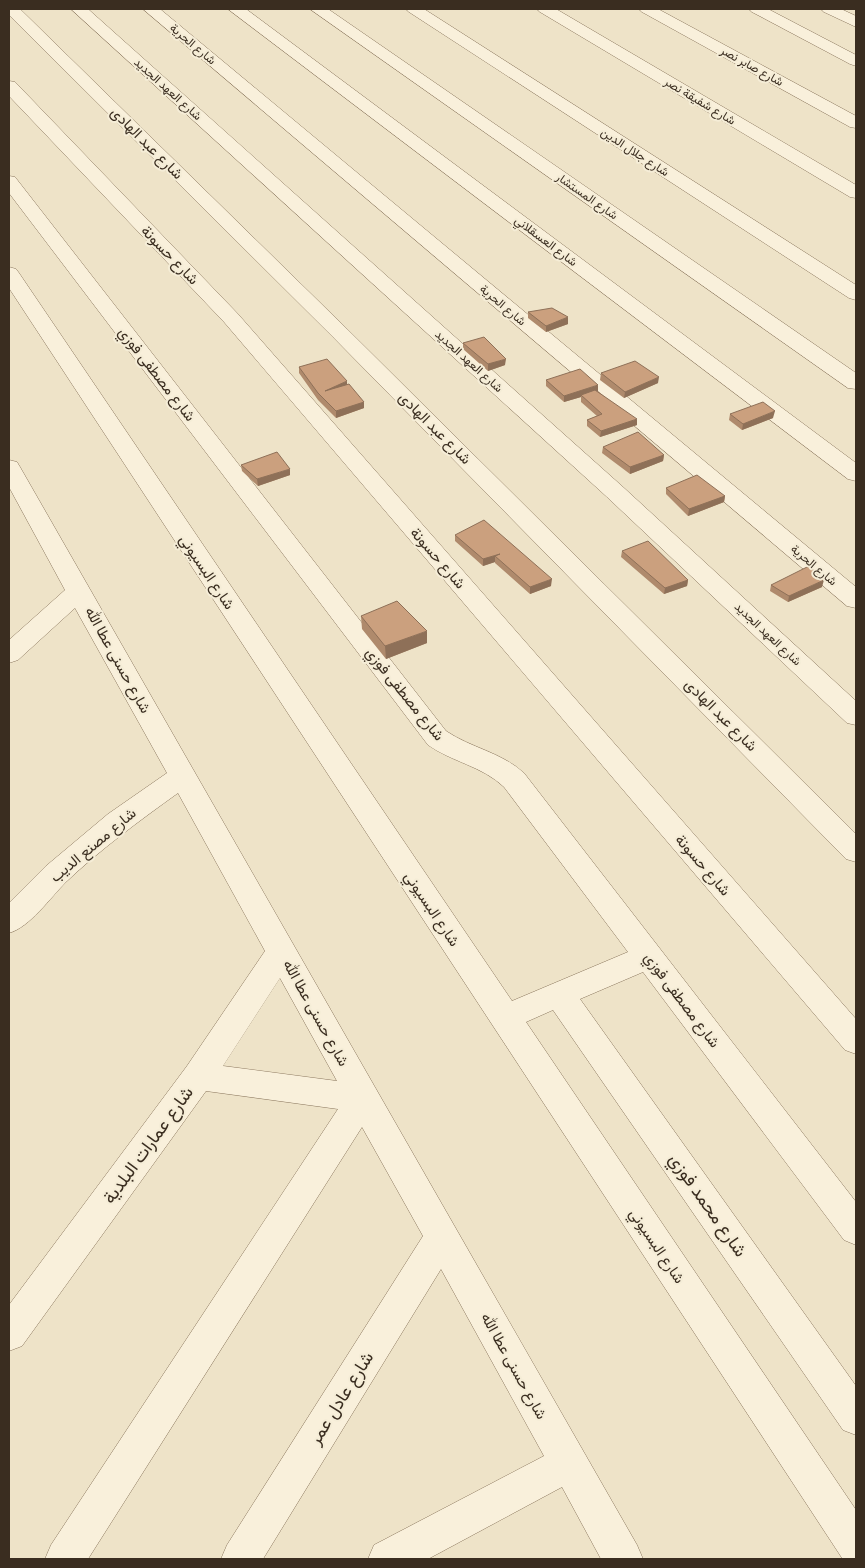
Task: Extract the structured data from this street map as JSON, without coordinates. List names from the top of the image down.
{
  "streets": {
    "street": [
      "شارع الحرية",
      "شارع صابر نصر",
      "شارع العهد الجديد",
      "شارع شفيقة نصر",
      "شارع عبد الهادى",
      "شارع جلال الدين",
      "شارع المستشار",
      "شارع العسقلاني",
      "شارع حسونة",
      "شارع مصطفى فوزي",
      "شارع البسيوني",
      "شارع حسنى عطا الله",
      "شارع مصنع الديب",
      "شارع عمارات البلدية",
      "شارع محمد فوزي",
      "شارع عادل عمر"
    ]
  },
  "crossings": [
    ["شارع حسنى عطا الله", "شارع مصنع الديب"],
    ["شارع حسنى عطا الله", "شارع عمارات البلدية"],
    ["شارع حسنى عطا الله", "شارع عادل عمر"]
  ]
}
